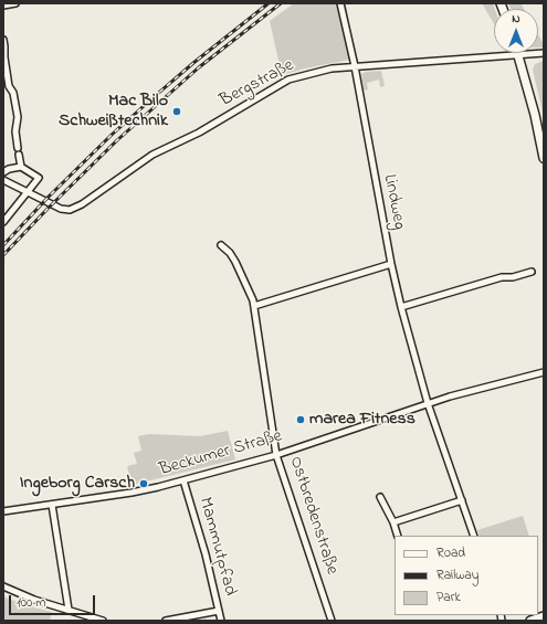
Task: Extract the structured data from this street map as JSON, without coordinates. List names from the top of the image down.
{
  "streets": {
    "street": [
      "Bergstraße",
      "Lindweg",
      "Beckumer Straße",
      "Ostbredenstraße",
      "Mammutpfad"
    ]
  },
  "crossings": [
    ["Bergstraße", "Lindweg"],
    ["Lindweg", "Beckumer Straße"],
    ["Beckumer Straße", "Ostbredenstraße"],
    ["Beckumer Straße", "Mammutpfad"]
  ],
  "places": ["Mac Bilo Schweißtechnik", "marea Fitness", "Ingeborg Carsch"],
  "legend": ["Road", "Railway", "Park"],
  "scale_bar": "100 m",
  "north": "top"
}
